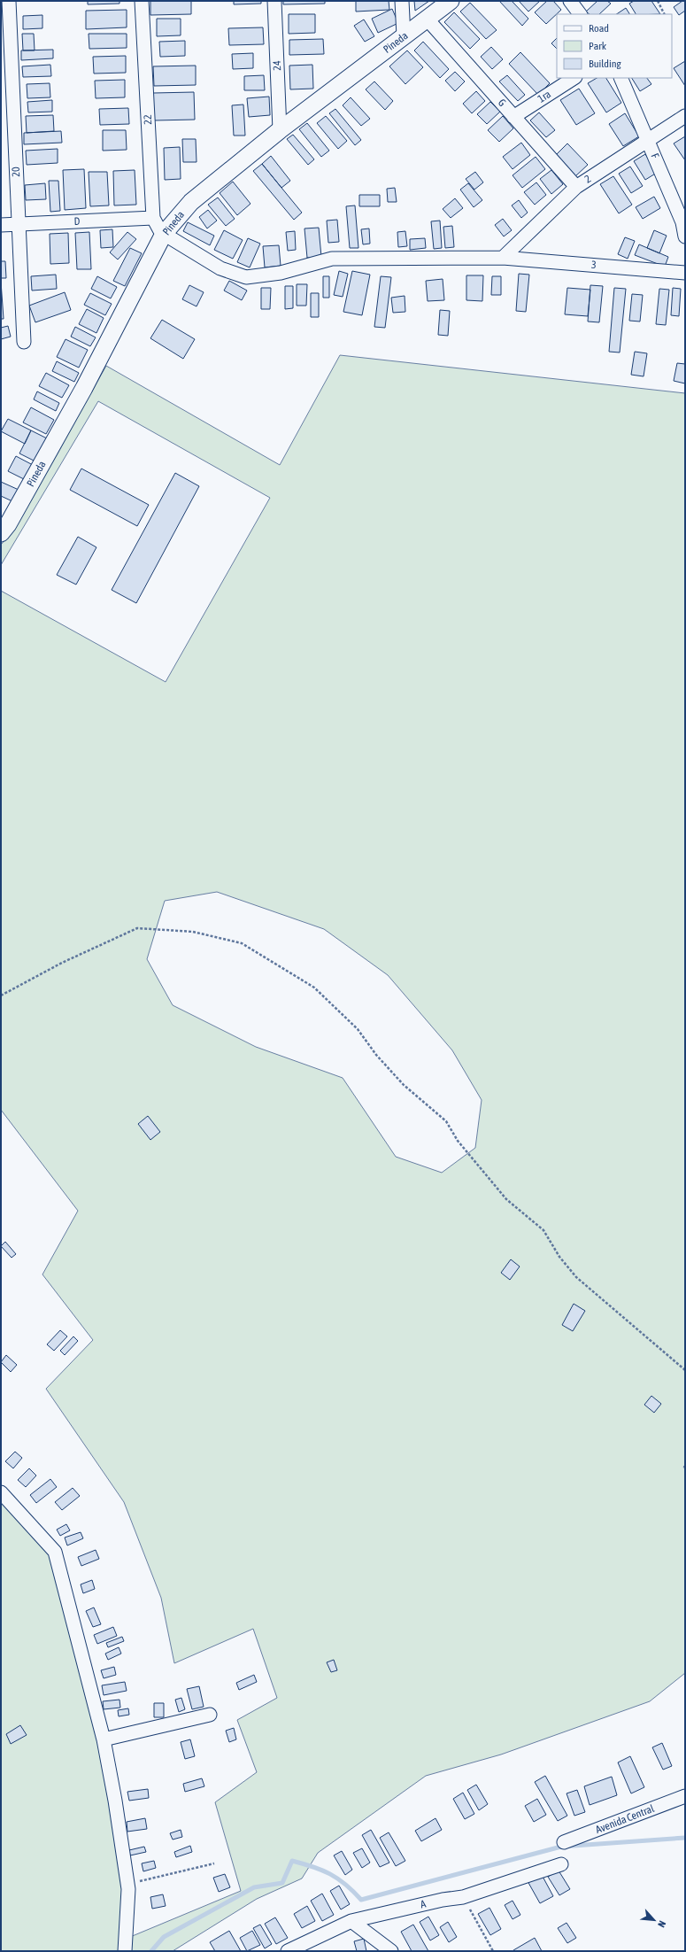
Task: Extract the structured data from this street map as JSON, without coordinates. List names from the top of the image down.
{
  "streets": {
    "street": [
      "Pineda",
      "24",
      "1ra",
      "G",
      "22",
      "F",
      "20",
      "2",
      "D",
      "3",
      "Avenida Central",
      "A"
    ]
  },
  "crossings": [
    ["Pineda", "24"],
    ["Pineda", "G"],
    ["Pineda", "22"],
    ["Pineda", "3"],
    ["1ra", "G"],
    ["G", "2"],
    ["22", "D"],
    ["22", "3"],
    ["F", "2"],
    ["20", "D"],
    ["2", "3"]
  ],
  "legend": ["Road", "Park", "Building"],
  "north": "bottom right"
}
